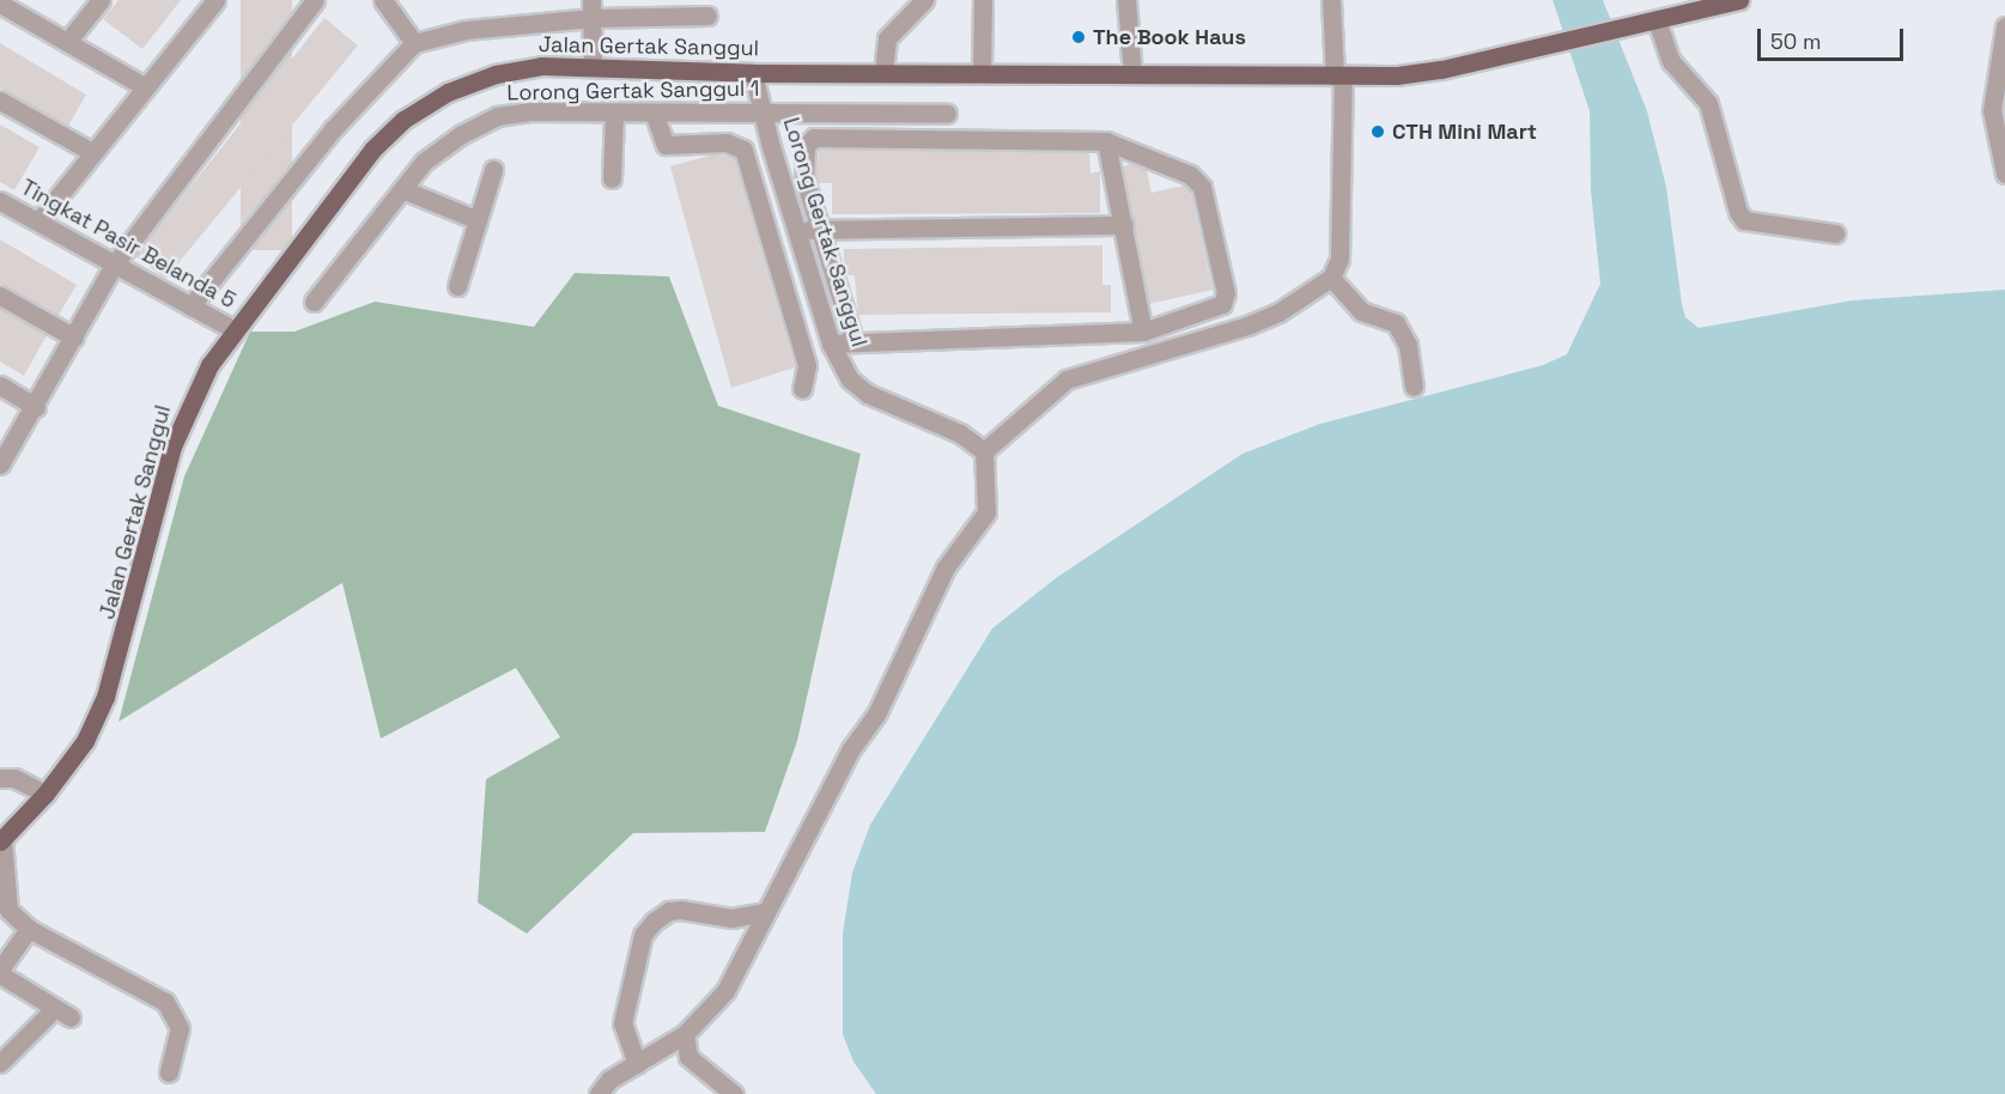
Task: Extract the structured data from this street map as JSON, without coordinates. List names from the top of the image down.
{
  "streets": {
    "main road": ["Jalan Gertak Sanggul"],
    "street": ["Lorong Gertak Sanggul 1", "Lorong Gertak Sanggul", "Tingkat Pasir Belanda 5"]
  },
  "crossings": [
    ["Jalan Gertak Sanggul", "Lorong Gertak Sanggul"],
    ["Jalan Gertak Sanggul", "Tingkat Pasir Belanda 5"],
    ["Lorong Gertak Sanggul 1", "Lorong Gertak Sanggul"]
  ],
  "places": ["The Book Haus", "CTH Mini Mart"],
  "scale_bar": "50 m"
}
